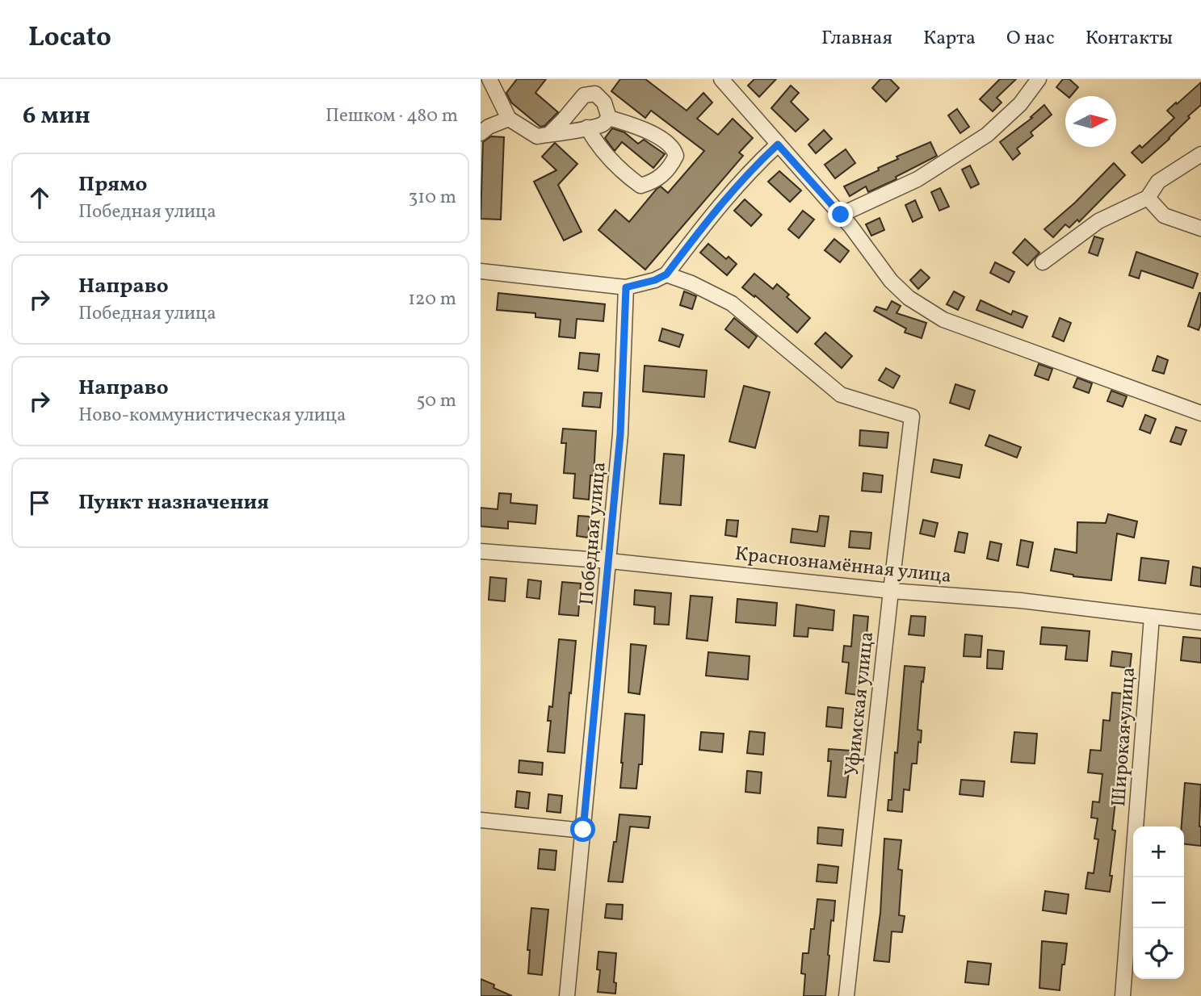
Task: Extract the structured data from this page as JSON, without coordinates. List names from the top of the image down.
{
  "streets": {
    "street": [
      "Победная улица",
      "Краснознамённая улица",
      "Уфимская улица",
      "Широкая улица"
    ]
  },
  "crossings": [
    ["Победная улица", "Краснознамённая улица"],
    ["Краснознамённая улица", "Уфимская улица"],
    ["Краснознамённая улица", "Широкая улица"]
  ],
  "north": "right",
  "page": {
    "header": "Locato",
    "nav": [
      "Главная",
      "Карта",
      "О нас",
      "Контакты"
    ],
    "heading": ["6 мин", "Пешком · 480 m"],
    "list": [
      ["Прямо", "Победная улица", "310 m"],
      ["Направо", "Победная улица", "120 m"],
      ["Направо", "Ново-коммунистическая улица", "50 m"],
      "Пункт назначения"
    ],
    "map_buttons": ["+", "−"]
  }
}
